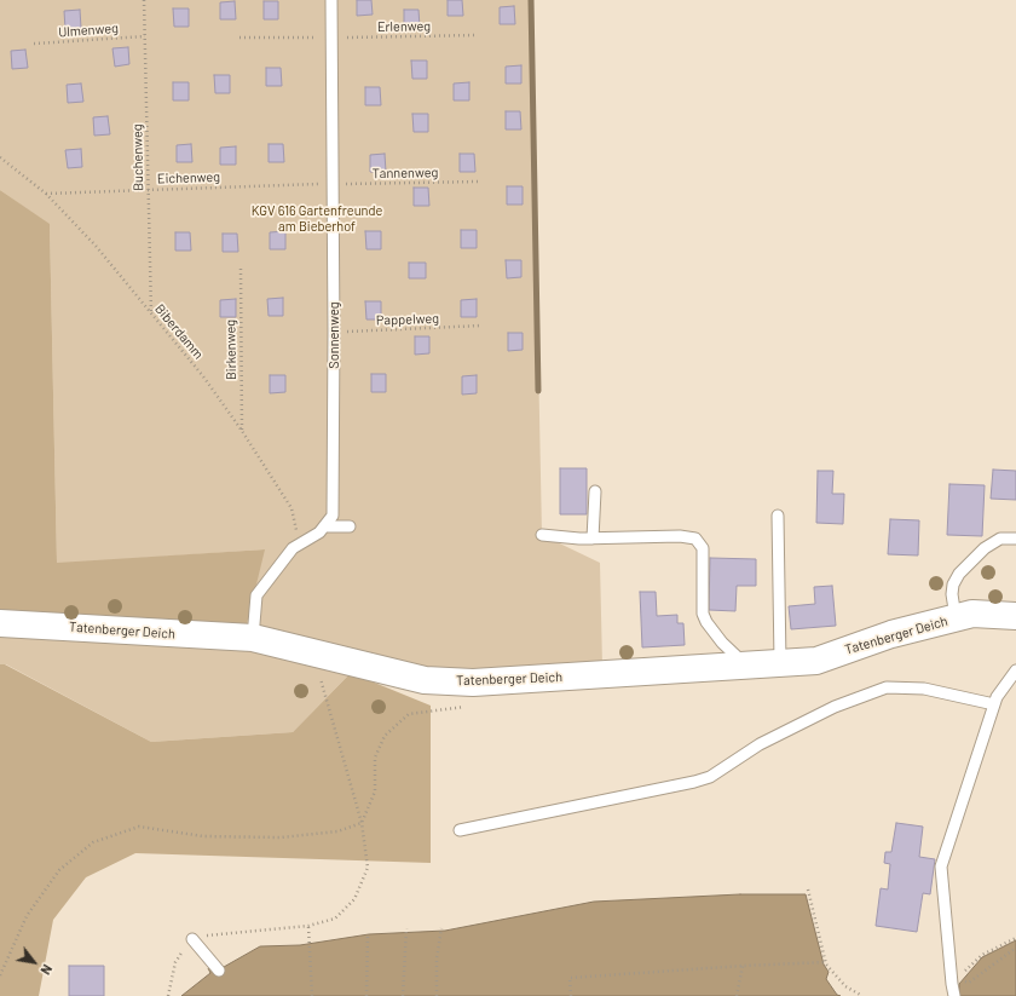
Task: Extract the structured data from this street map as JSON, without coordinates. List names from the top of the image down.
{
  "streets": {
    "street": ["Tatenberger Deich"],
    "lane": ["Sonnenweg"],
    "path": [
      "Erlenweg",
      "Ulmenweg",
      "Buchenweg",
      "Tannenweg",
      "Eichenweg",
      "Pappelweg",
      "Biberdamm",
      "Birkenweg"
    ]
  },
  "crossings": [
    ["Erlenweg", "Sonnenweg"],
    ["Ulmenweg", "Buchenweg"],
    ["Buchenweg", "Eichenweg"],
    ["Buchenweg", "Biberdamm"],
    ["Tannenweg", "Eichenweg"],
    ["Tannenweg", "Sonnenweg"],
    ["Eichenweg", "Biberdamm"],
    ["Eichenweg", "Sonnenweg"],
    ["Pappelweg", "Sonnenweg"],
    ["Biberdamm", "Birkenweg"]
  ],
  "parks": ["KGV 616 Gartenfreunde am Bieberhof"],
  "north": "bottom right"
}
